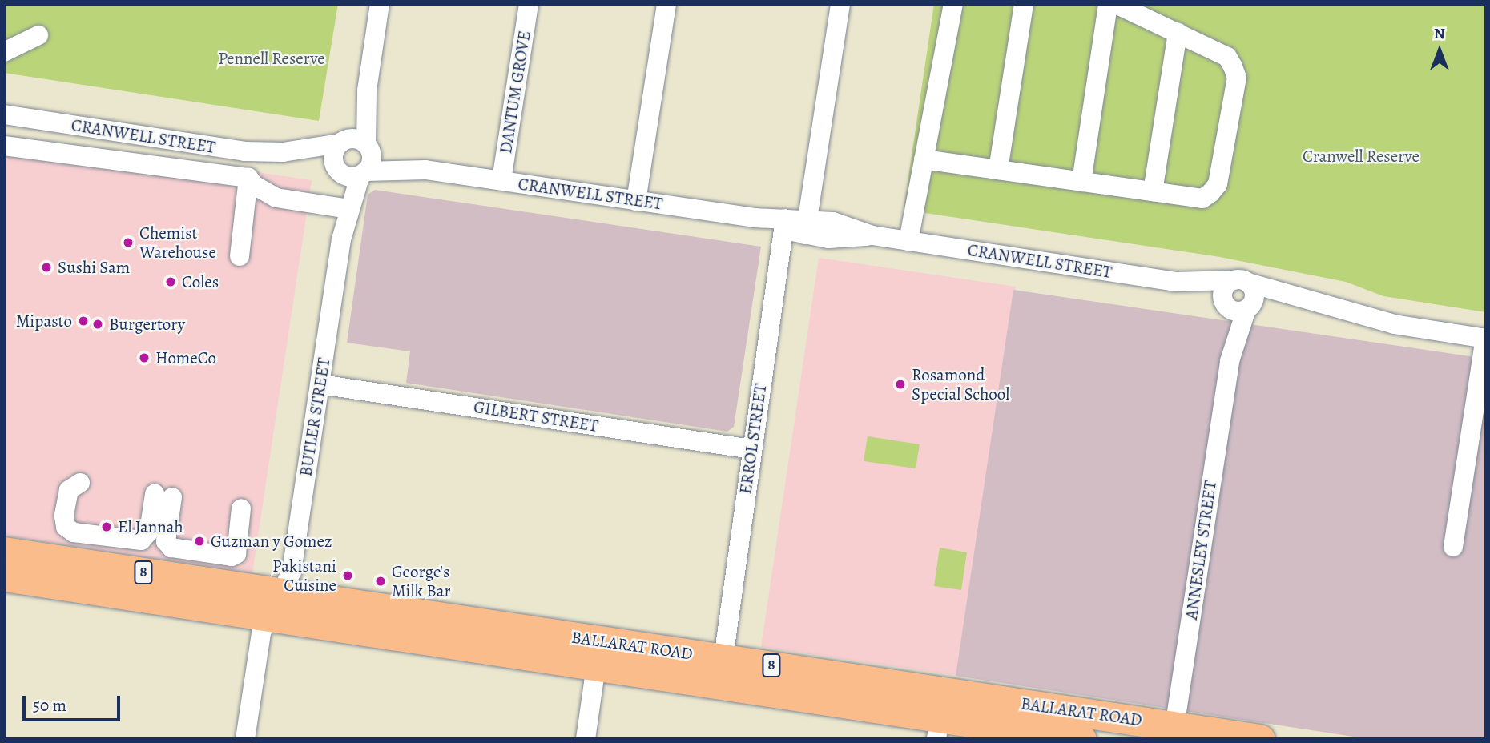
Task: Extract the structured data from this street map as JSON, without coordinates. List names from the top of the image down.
{
  "streets": {
    "highway": ["8", "BALLARAT ROAD"],
    "street": [
      "DANTUM GROVE",
      "CRANWELL STREET",
      "GILBERT STREET",
      "BUTLER STREET",
      "ERROL STREET",
      "ANNESLEY STREET"
    ]
  },
  "crossings": [
    ["DANTUM GROVE", "CRANWELL STREET"],
    ["CRANWELL STREET", "BUTLER STREET"],
    ["CRANWELL STREET", "ERROL STREET"],
    ["CRANWELL STREET", "ANNESLEY STREET"],
    ["GILBERT STREET", "BUTLER STREET"],
    ["GILBERT STREET", "ERROL STREET"],
    ["BUTLER STREET", "BALLARAT ROAD"],
    ["ERROL STREET", "BALLARAT ROAD"],
    ["ANNESLEY STREET", "BALLARAT ROAD"]
  ],
  "parks": ["Pennell Reserve", "Cranwell Reserve"],
  "places": [
    "Chemist Warehouse",
    "Sushi Sam",
    "Coles",
    "Mipasto",
    "Burgertory",
    "HomeCo",
    "Rosamond Special School",
    "El Jannah",
    "Guzman y Gomez",
    "Pakistani Cuisine",
    "George's Milk Bar"
  ],
  "scale_bar": "50 m",
  "north": "top"
}
